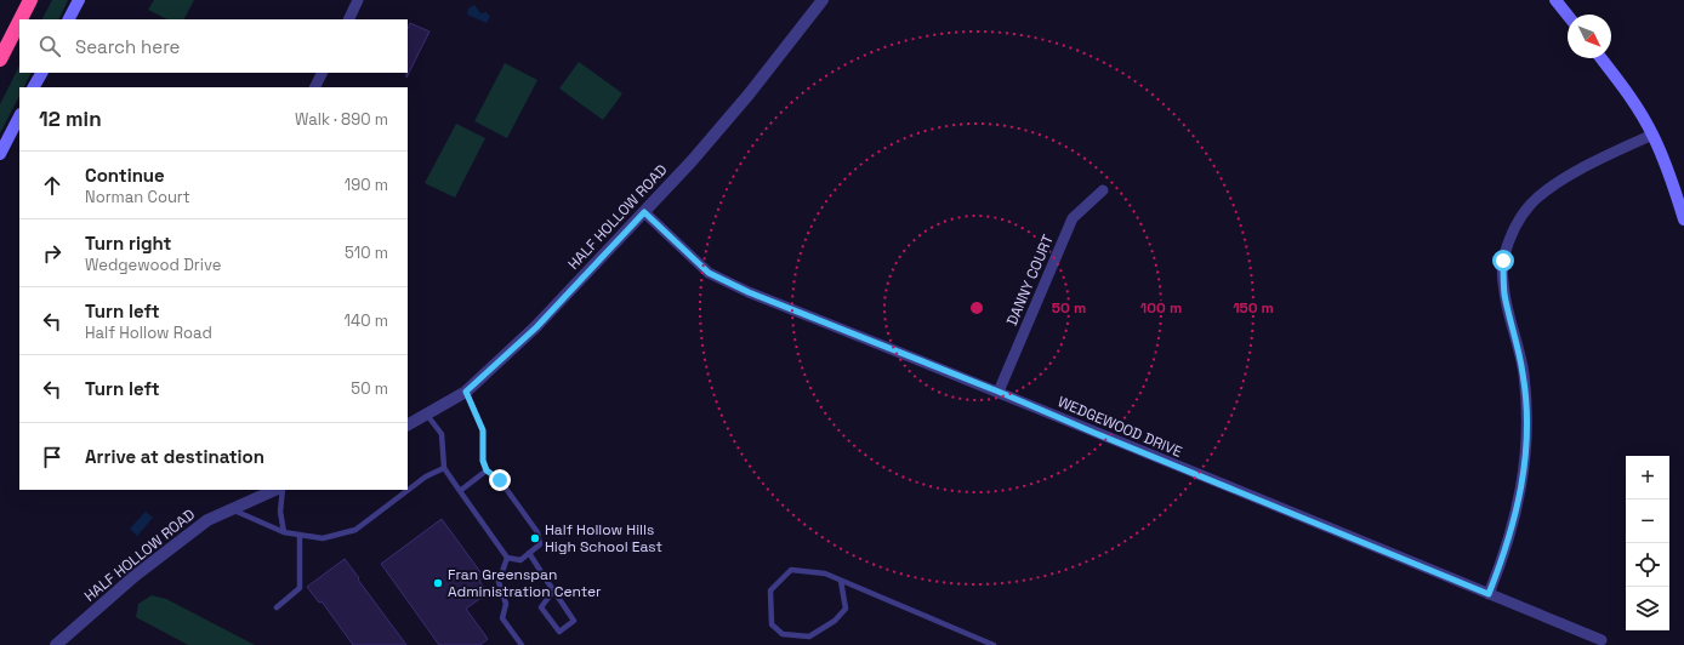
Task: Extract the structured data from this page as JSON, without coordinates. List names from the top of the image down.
{
  "streets": {
    "street": ["HALF HOLLOW ROAD", "DANNY COURT", "WEDGEWOOD DRIVE"]
  },
  "crossings": [
    ["HALF HOLLOW ROAD", "WEDGEWOOD DRIVE"],
    ["DANNY COURT", "WEDGEWOOD DRIVE"]
  ],
  "places": ["Half Hollow Hills High School East", "Fran Greenspan Administration Center"],
  "north": "bottom right",
  "page": {
    "search": "Search here",
    "heading": ["12 min", "Walk · 890 m"],
    "list": [
      ["Continue", "Norman Court", "190 m"],
      ["Turn right", "Wedgewood Drive", "510 m"],
      ["Turn left", "Half Hollow Road", "140 m"],
      ["Turn left", "50 m"],
      "Arrive at destination"
    ],
    "map_buttons": ["+", "−"]
  },
  "rings": ["50 m", "100 m", "150 m"]
}
